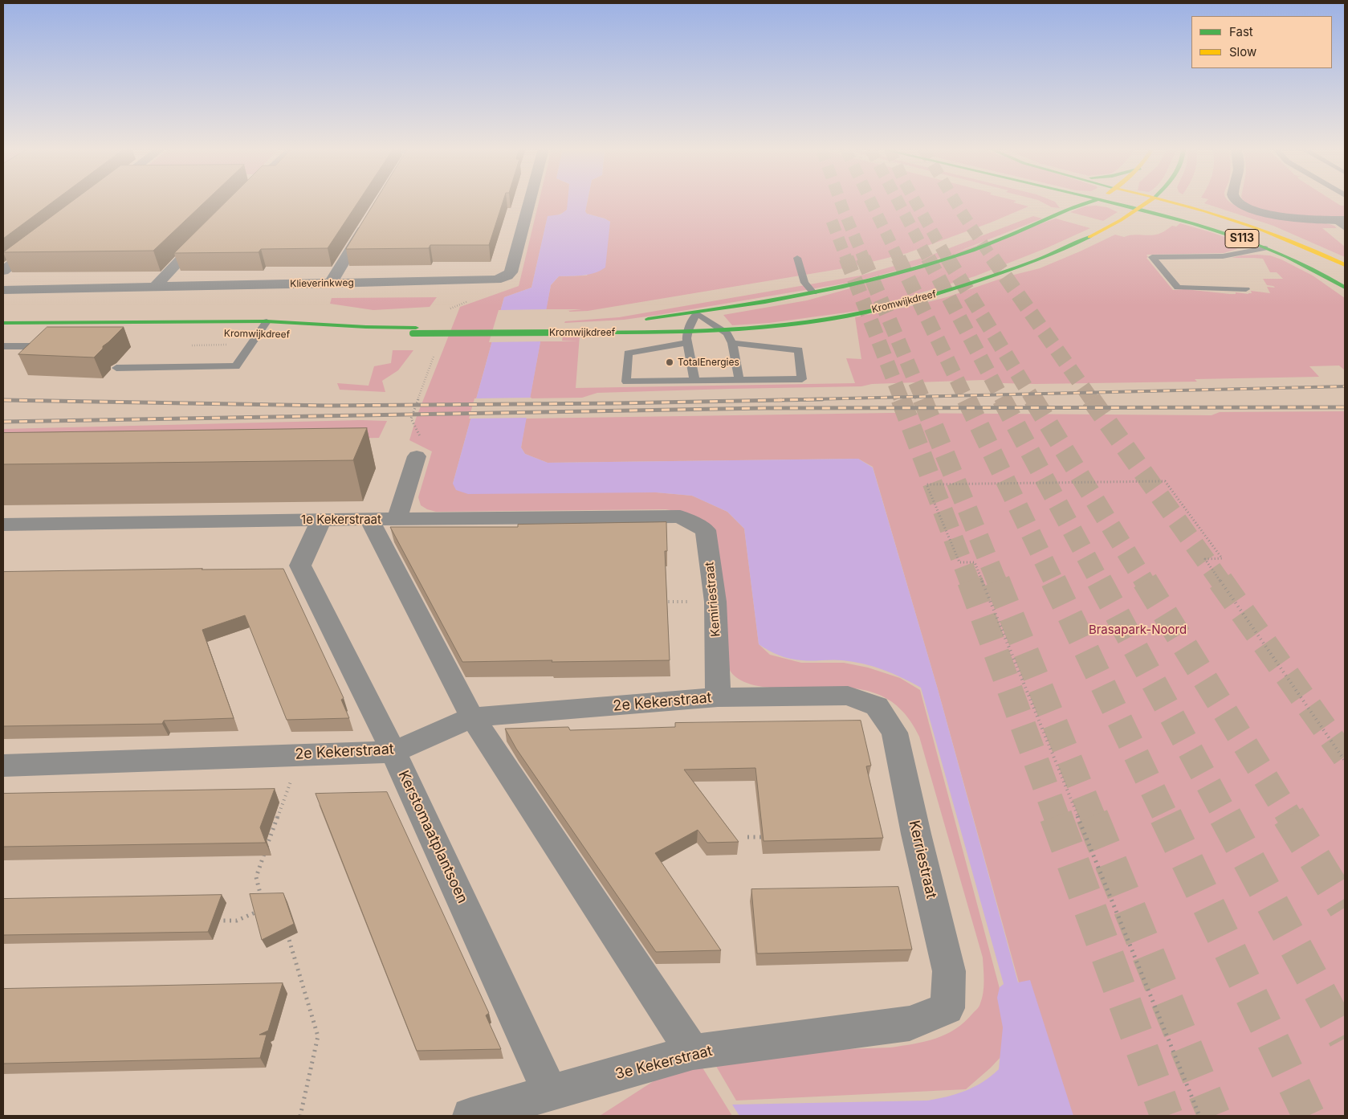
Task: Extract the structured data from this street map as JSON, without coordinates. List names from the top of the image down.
{
  "streets": {
    "main road": ["S113", "Kromwijkdreef"],
    "street": [
      "Klieverinkweg",
      "1e Kekerstraat",
      "Kemiriestraat",
      "2e Kekerstraat",
      "Kerstomaatplantsoen",
      "Kerriestraat",
      "3e Kekerstraat"
    ]
  },
  "crossings": [
    ["S113", "Kromwijkdreef"],
    ["1e Kekerstraat", "Kemiriestraat"],
    ["1e Kekerstraat", "Kerstomaatplantsoen"],
    ["Kemiriestraat", "2e Kekerstraat"],
    ["2e Kekerstraat", "Kerstomaatplantsoen"],
    ["2e Kekerstraat", "Kerriestraat"],
    ["Kerstomaatplantsoen", "3e Kekerstraat"],
    ["Kerriestraat", "3e Kekerstraat"]
  ],
  "parks": ["Brasapark-Noord"],
  "places": ["TotalEnergies"],
  "legend": ["Fast", "Slow"]
}
